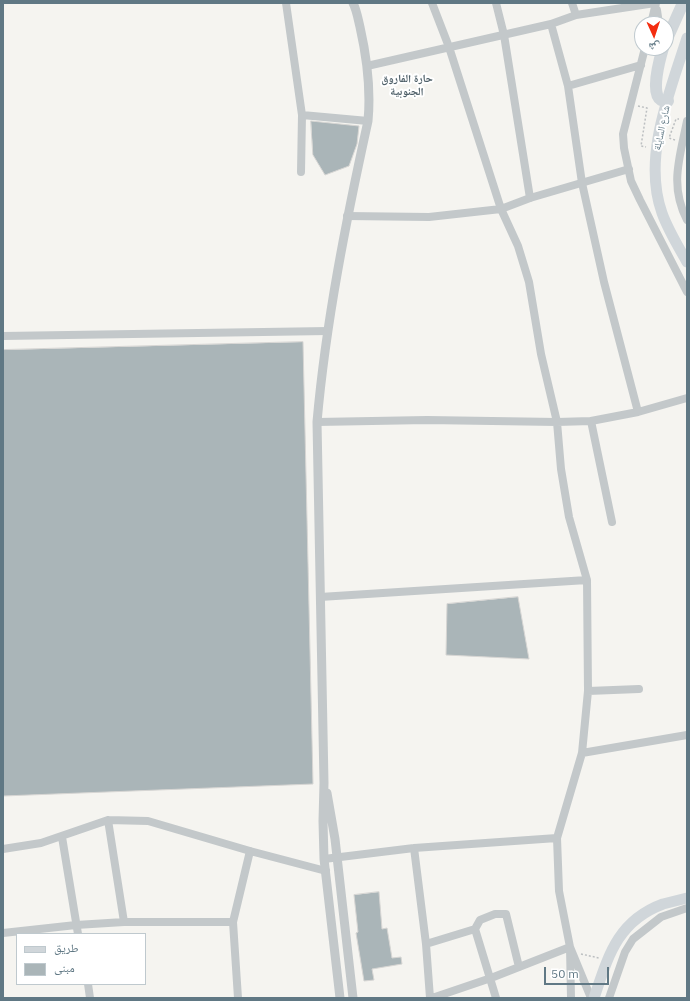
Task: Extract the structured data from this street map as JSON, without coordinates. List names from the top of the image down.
{
  "streets": {
    "main road": ["شارع السايلة"]
  },
  "districts": ["حارة الفاروق الجنوبية"],
  "legend": ["طريق", "مبنى"],
  "scale_bar": "50 m",
  "north": "bottom"
}
